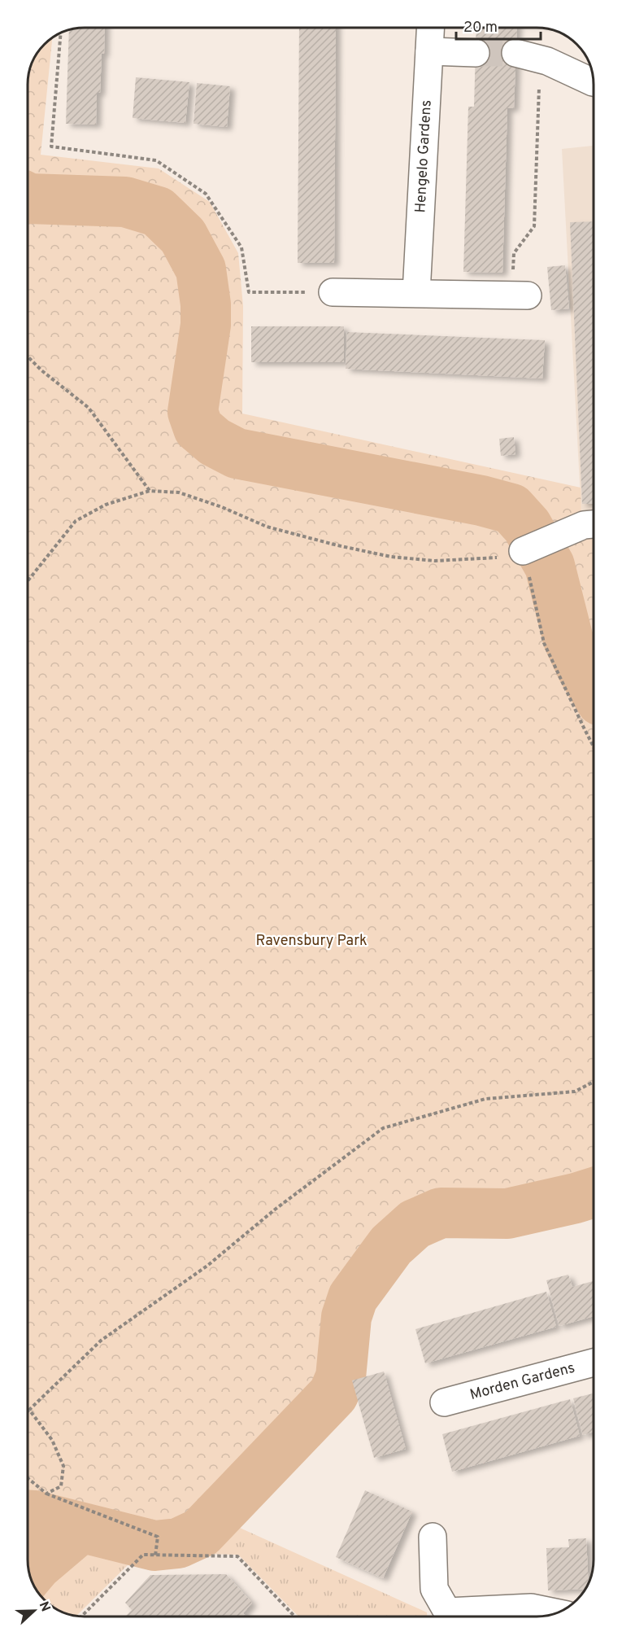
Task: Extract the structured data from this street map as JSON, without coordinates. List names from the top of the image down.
{
  "streets": {
    "street": ["Hengelo Gardens", "Morden Gardens"]
  },
  "parks": ["Ravensbury Park"],
  "scale_bar": "20 m",
  "north": "right"
}
